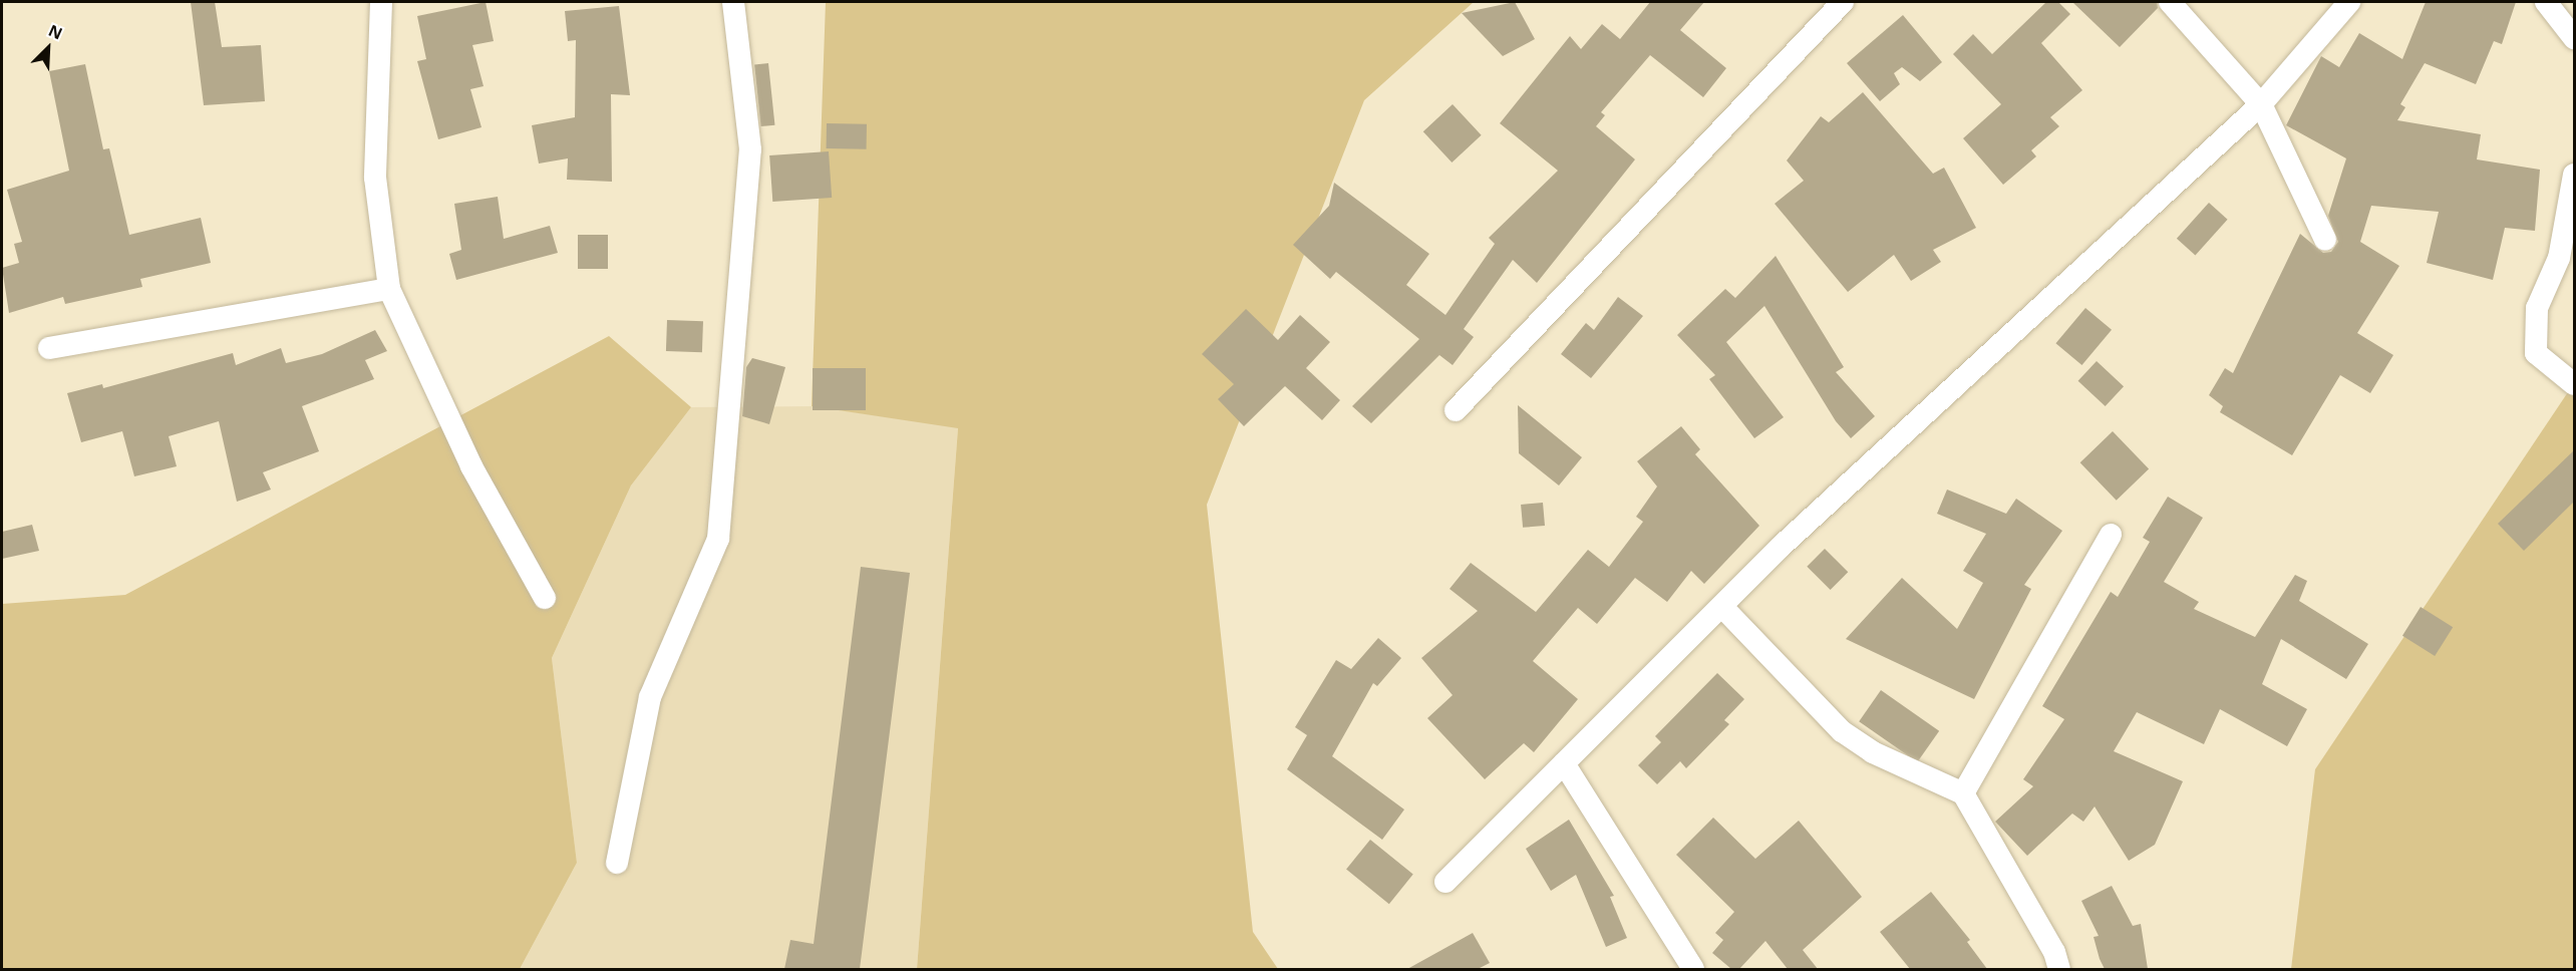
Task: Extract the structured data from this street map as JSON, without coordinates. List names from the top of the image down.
{
  "north": "top right"
}
